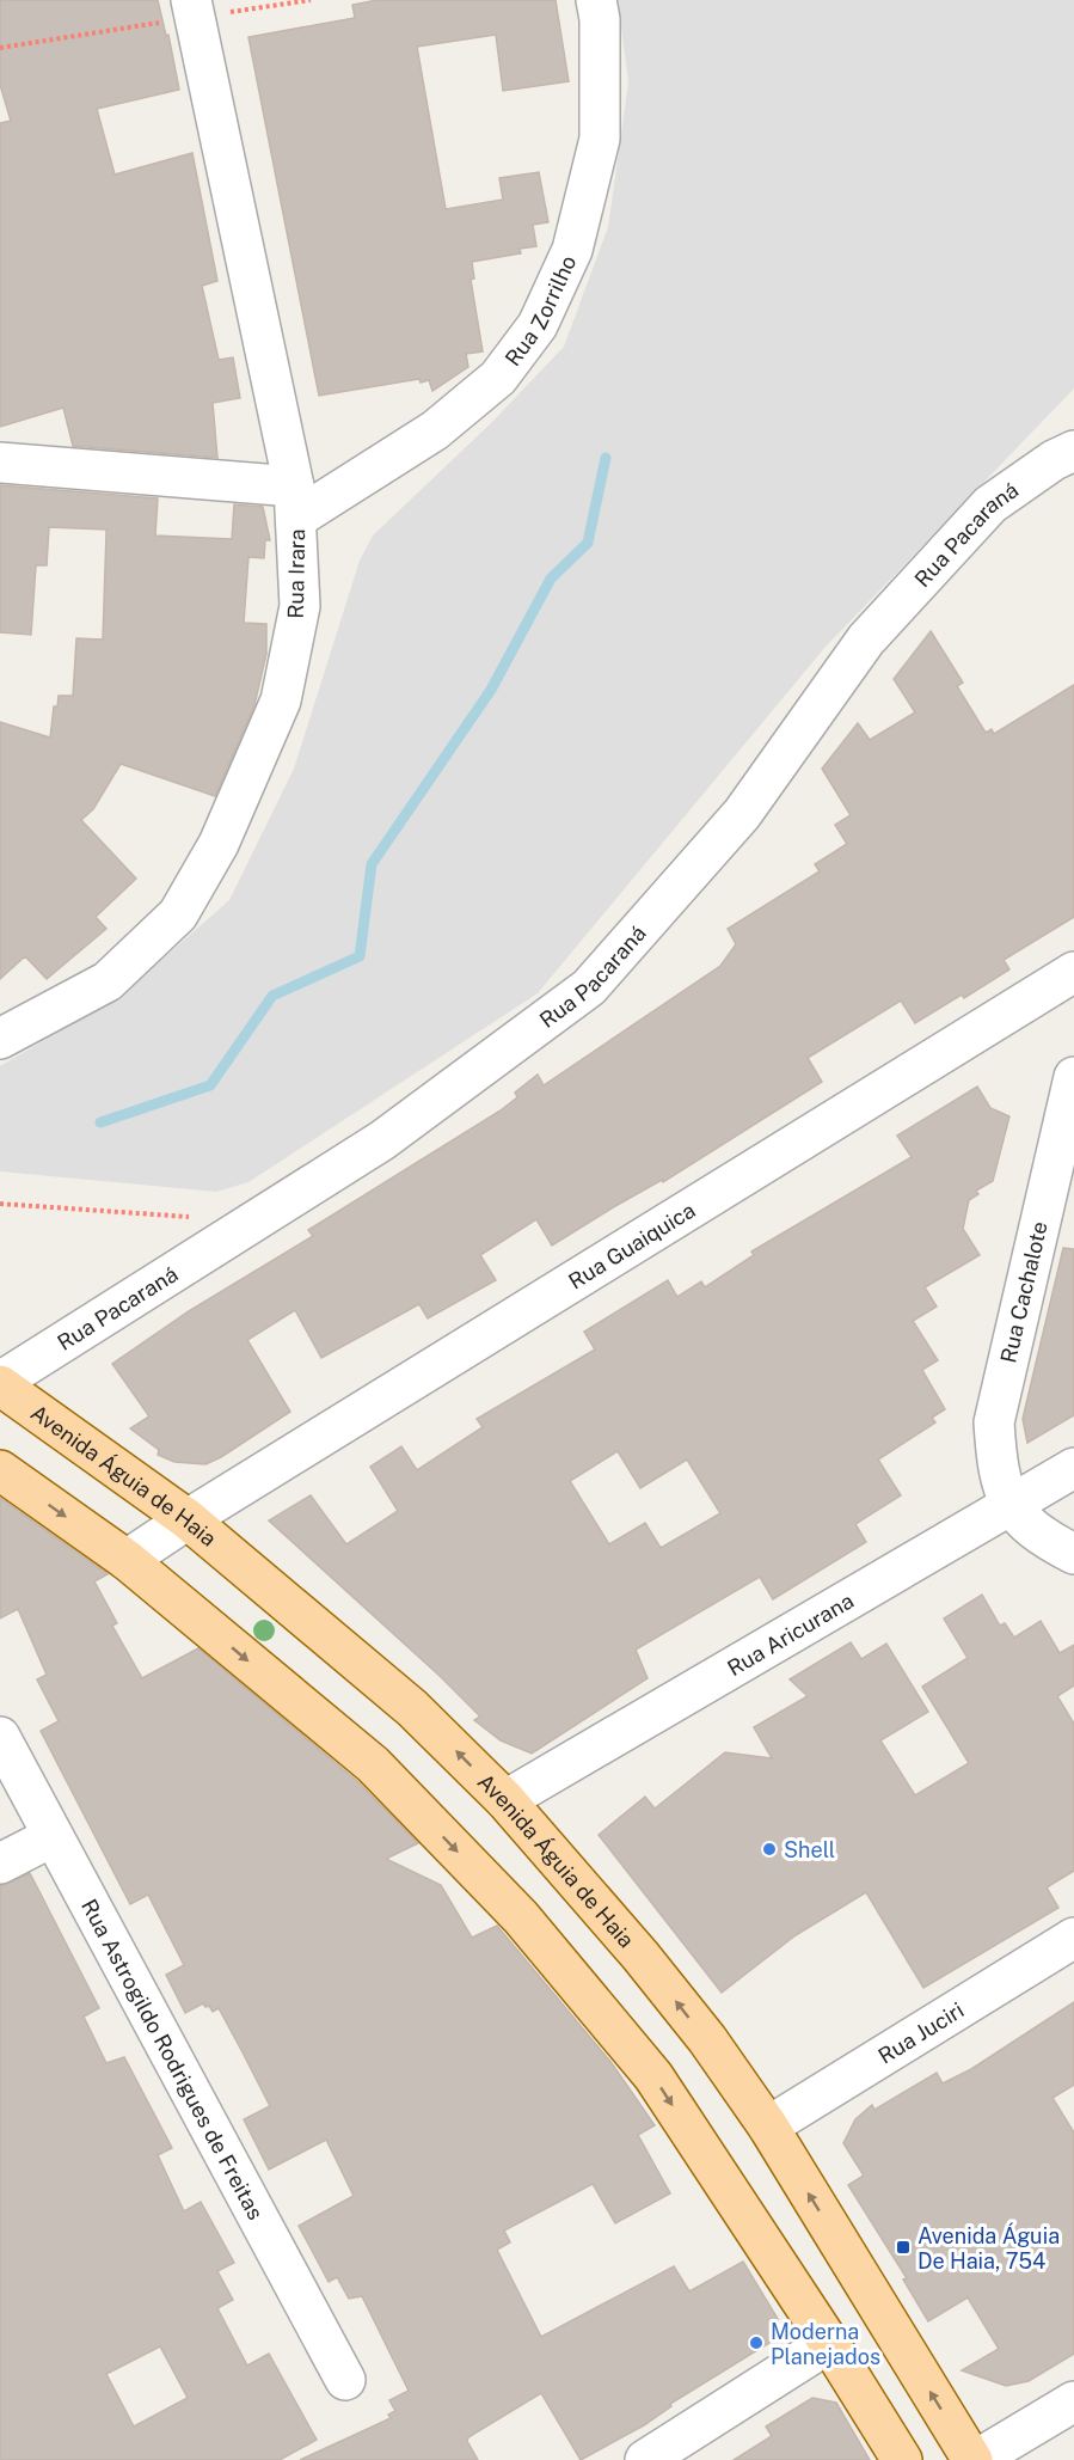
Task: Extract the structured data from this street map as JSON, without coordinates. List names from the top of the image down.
{
  "streets": {
    "main road": ["Avenida Águia de Haia"],
    "street": [
      "Rua Zorrilho",
      "Rua Pacaraná",
      "Rua Irara",
      "Rua Guaiquica",
      "Rua Cachalote",
      "Rua Aricurana",
      "Rua Juciri",
      "Rua Astrogildo Rodrigues de Freitas"
    ]
  },
  "crossings": [
    ["Rua Zorrilho", "Rua Irara"],
    ["Rua Pacaraná", "Avenida Águia de Haia"],
    ["Rua Guaiquica", "Avenida Águia de Haia"],
    ["Rua Cachalote", "Rua Aricurana"],
    ["Avenida Águia de Haia", "Rua Aricurana"],
    ["Avenida Águia de Haia", "Rua Juciri"]
  ],
  "places": {
    "other": ["Shell", "Moderna Planejados"],
    "transit": ["Avenida Águia De Haia, 754"]
  }
}
